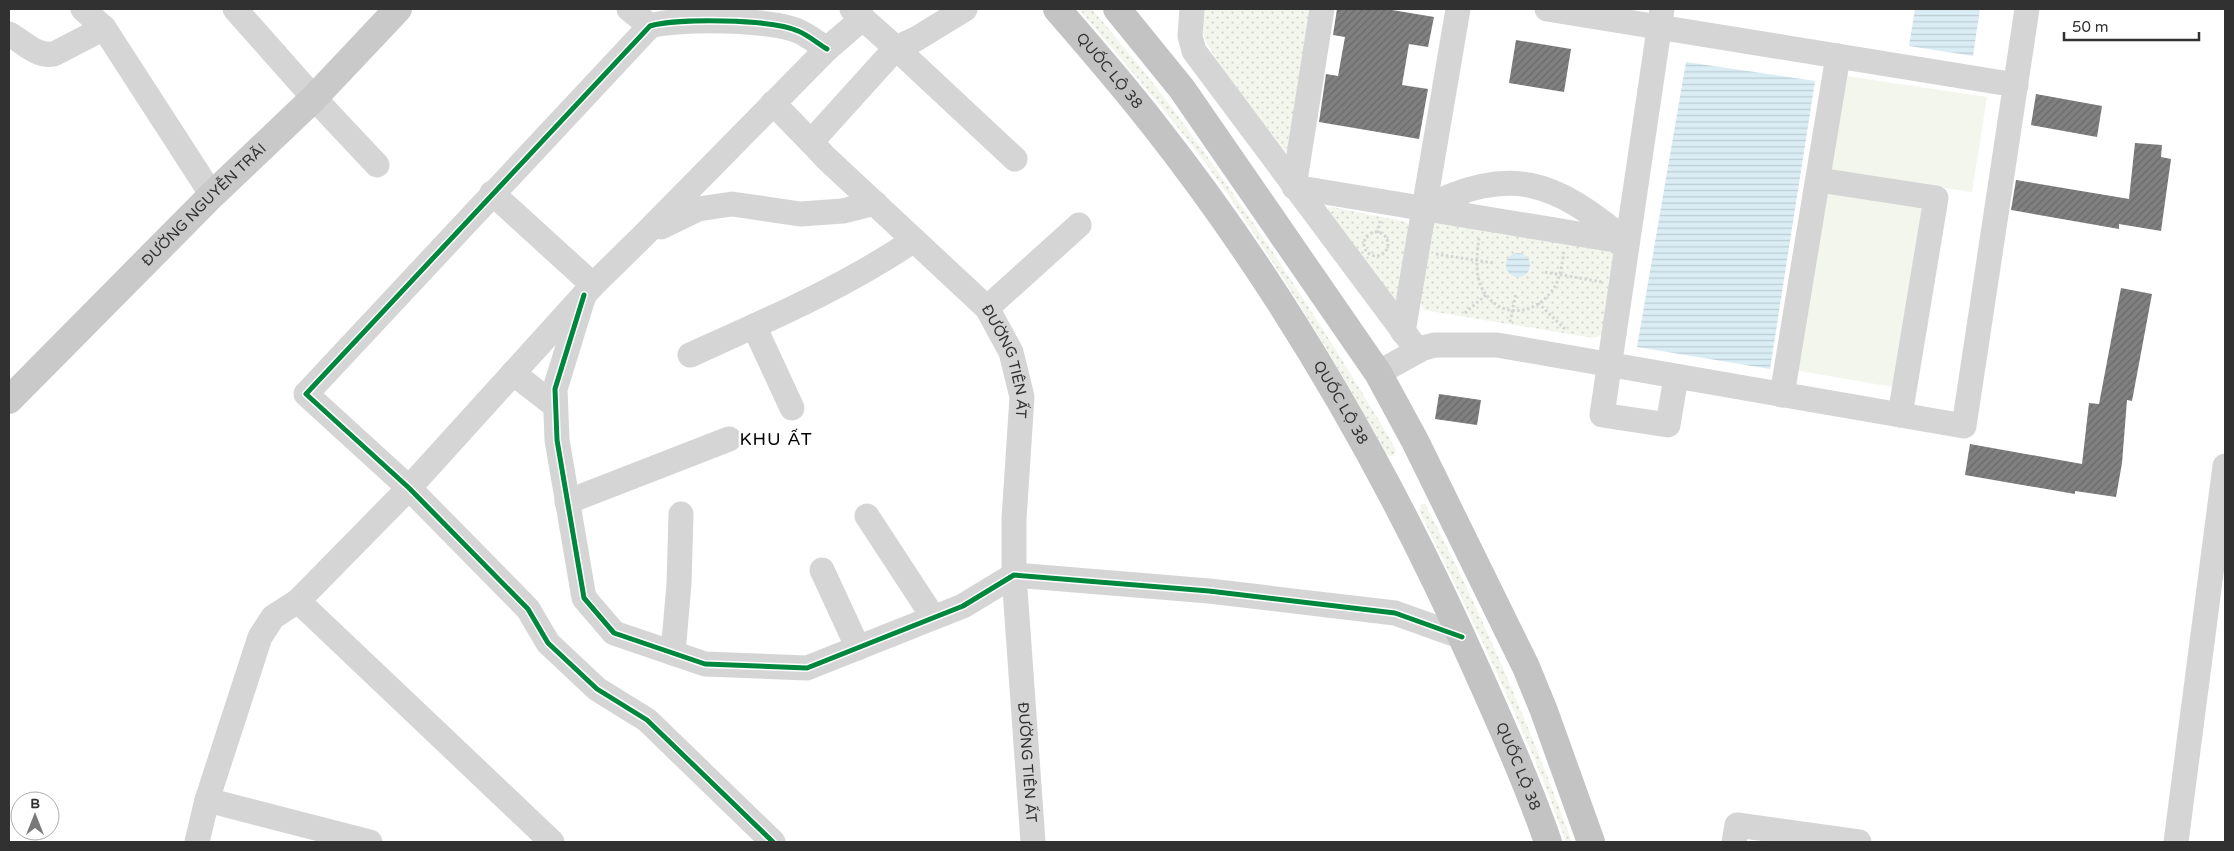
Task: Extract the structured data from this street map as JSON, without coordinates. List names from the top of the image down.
{
  "streets": {
    "highway": ["QUỐC LỘ 38"],
    "main road": ["ĐƯỜNG NGUYỄN TRÃI"],
    "street": ["ĐƯỜNG TIÊN ẤT"]
  },
  "districts": ["KHU ẤT"],
  "scale_bar": "50 m",
  "north": "top"
}
